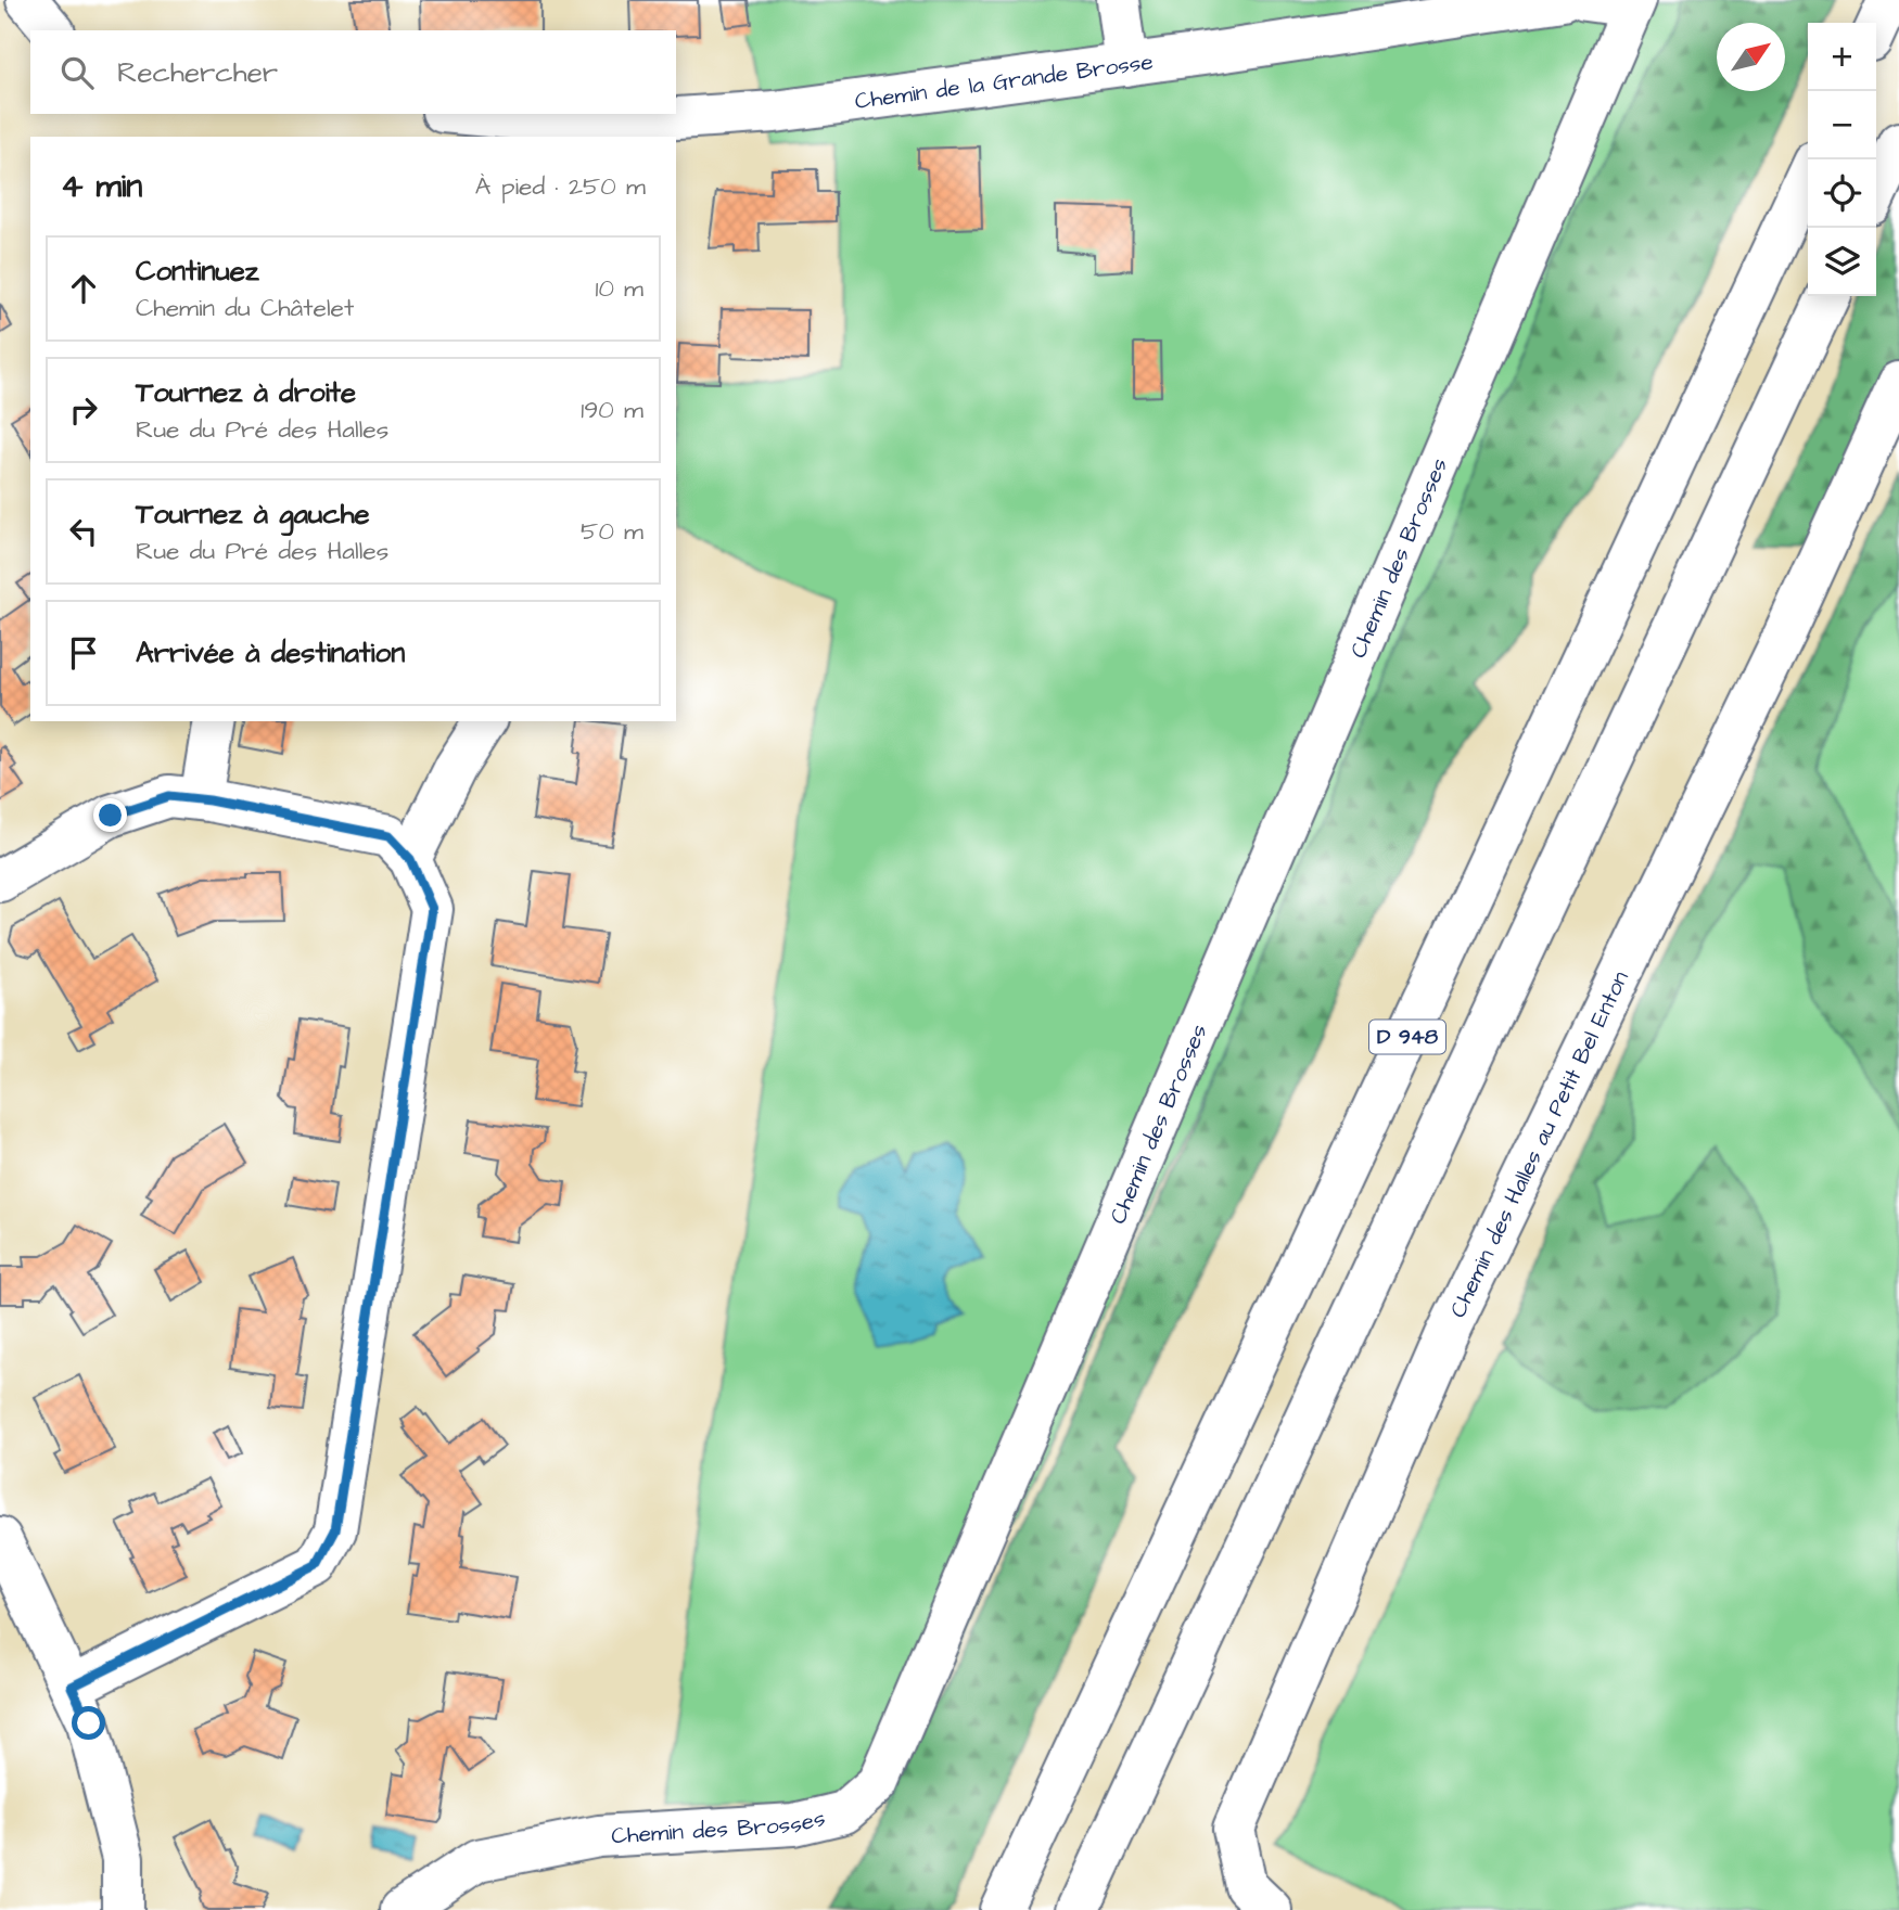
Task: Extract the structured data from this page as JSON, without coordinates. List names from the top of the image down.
{
  "streets": {
    "main road": [
      "Chemin de la Grande Brosse",
      "Chemin des Brosses",
      "D 948",
      "Chemin des Halles au Petit Bel Enton"
    ]
  },
  "north": "top right",
  "page": {
    "map_buttons": ["+", "−"],
    "search": "Rechercher",
    "heading": ["4 min", "À pied · 250 m"],
    "list": [
      ["Continuez", "Chemin du Châtelet", "10 m"],
      ["Tournez à droite", "Rue du Pré des Halles", "190 m"],
      ["Tournez à gauche", "Rue du Pré des Halles", "50 m"],
      "Arrivée à destination"
    ]
  }
}
